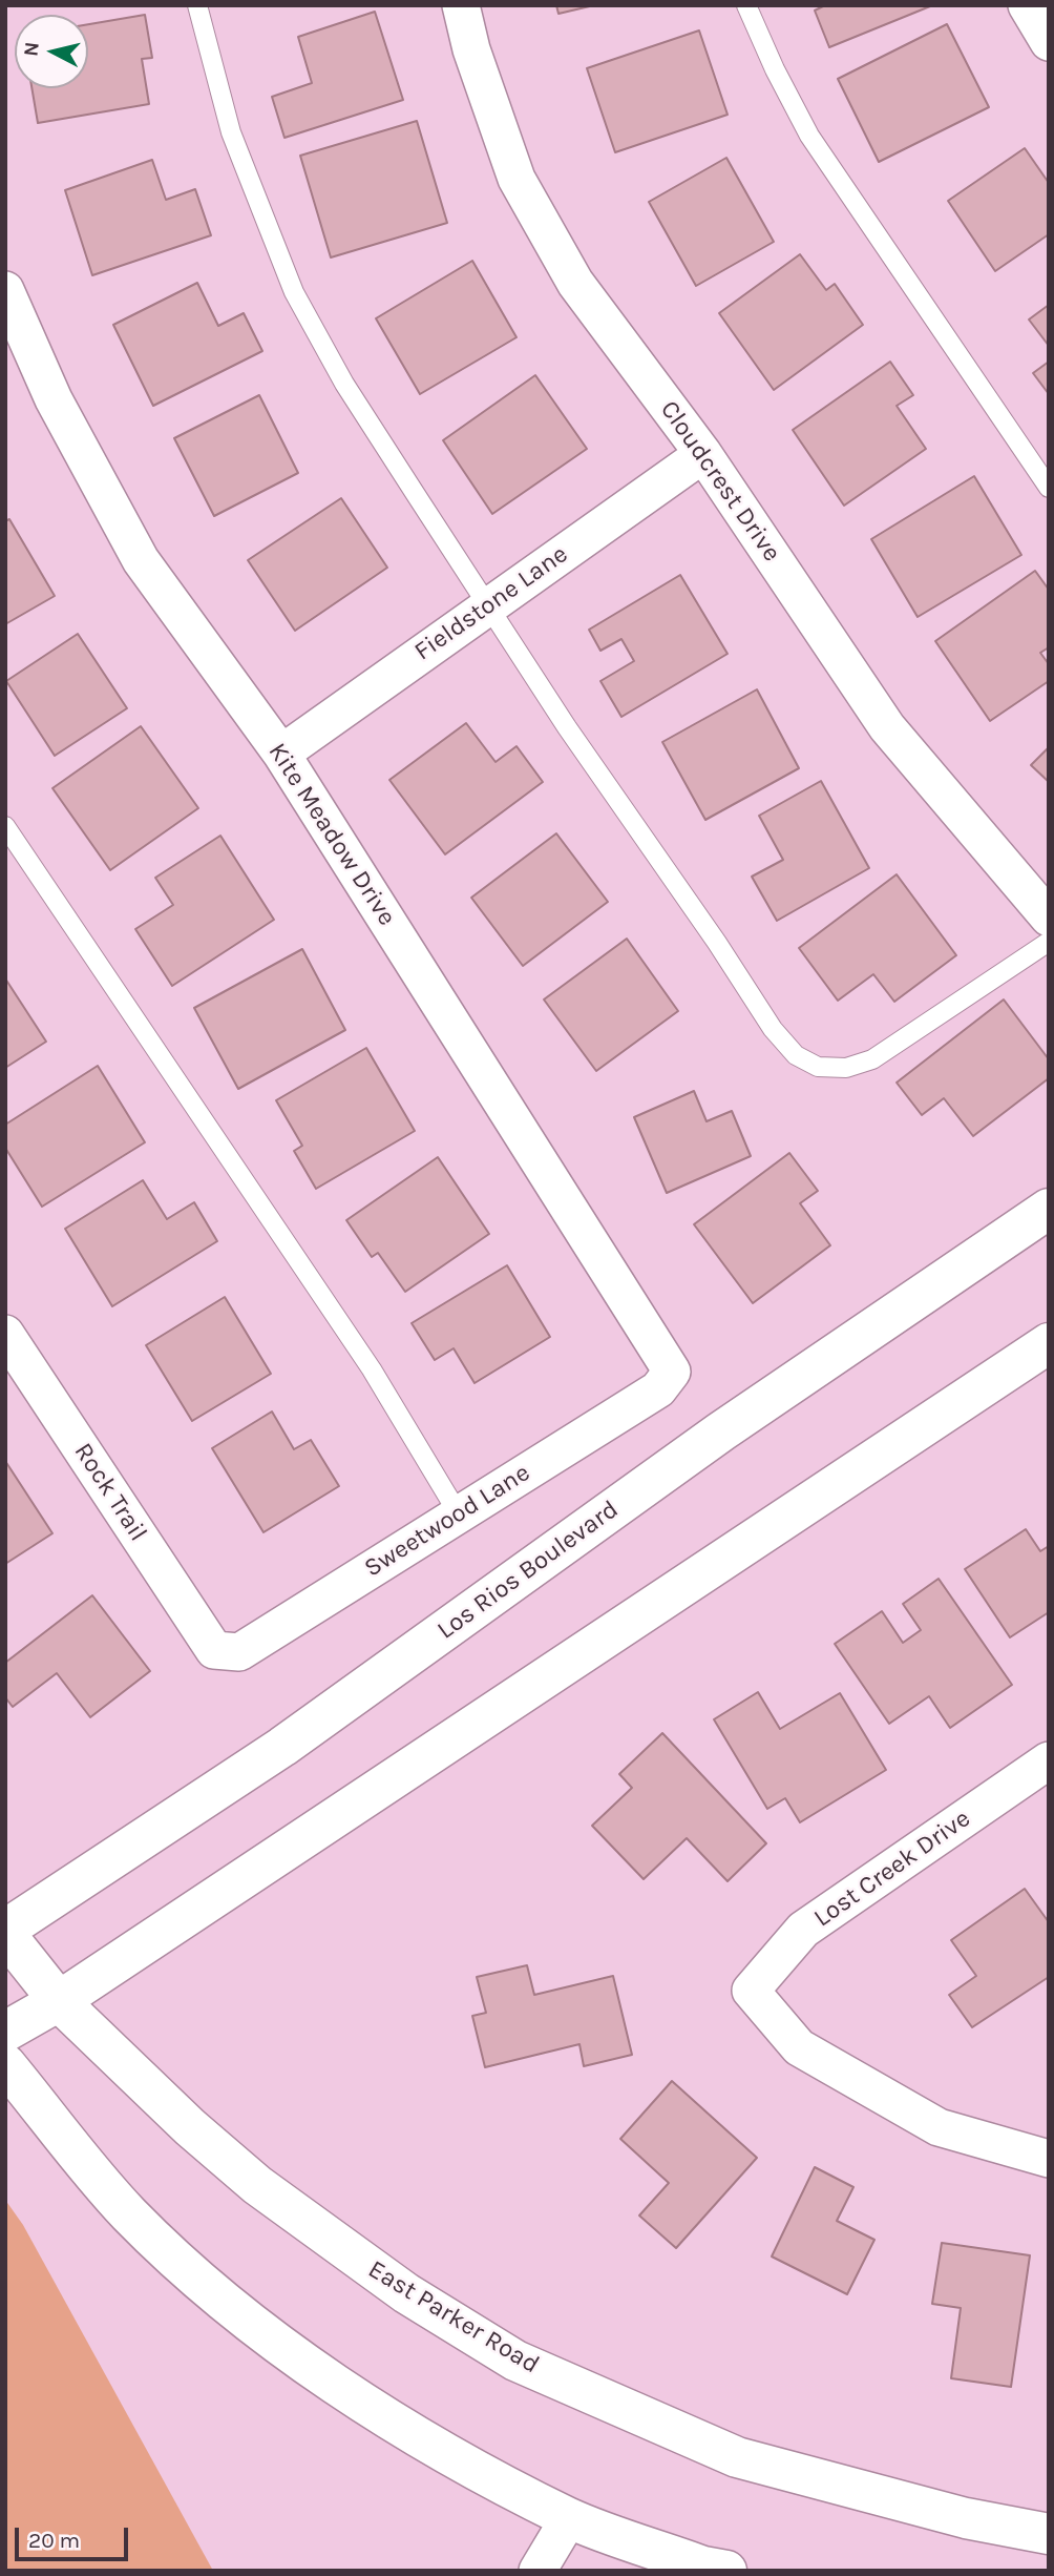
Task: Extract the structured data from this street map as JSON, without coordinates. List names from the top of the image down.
{
  "streets": {
    "main road": ["Los Rios Boulevard", "East Parker Road"],
    "street": [
      "Cloudcrest Drive",
      "Fieldstone Lane",
      "Kite Meadow Drive",
      "Rock Trail",
      "Sweetwood Lane",
      "Lost Creek Drive"
    ]
  },
  "crossings": [
    ["Cloudcrest Drive", "Fieldstone Lane"],
    ["Fieldstone Lane", "Kite Meadow Drive"],
    ["Kite Meadow Drive", "Sweetwood Lane"],
    ["Rock Trail", "Sweetwood Lane"],
    ["Los Rios Boulevard", "East Parker Road"]
  ],
  "scale_bar": "20 m",
  "north": "left"
}
